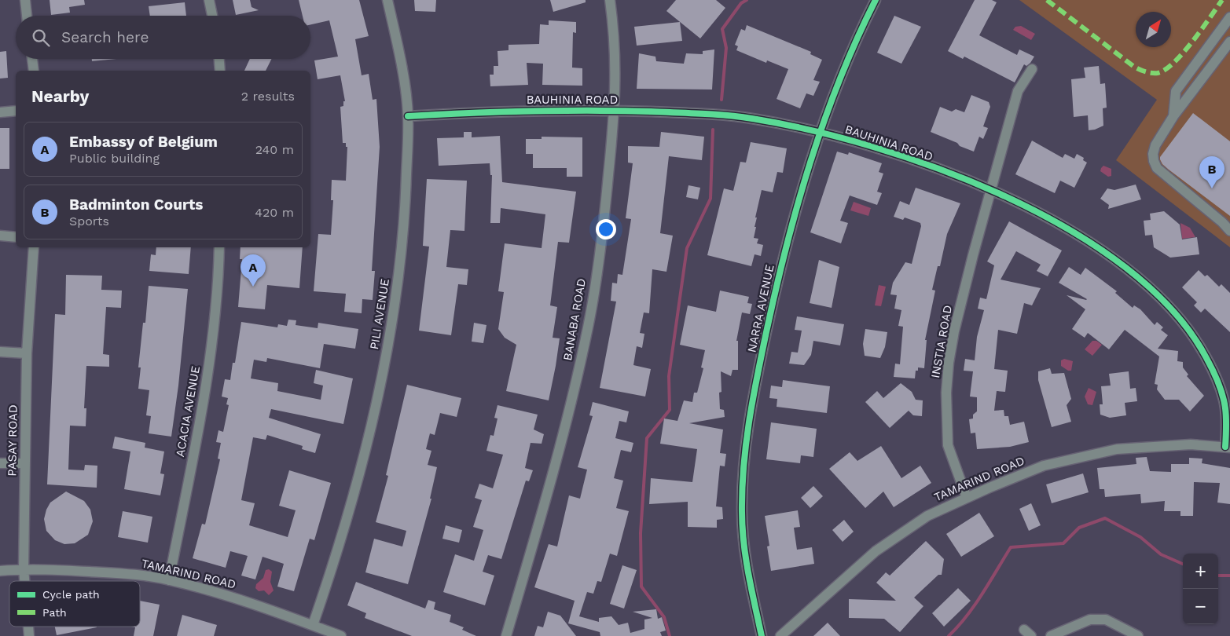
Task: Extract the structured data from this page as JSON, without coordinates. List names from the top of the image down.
{
  "streets": {
    "street": [
      "BAUHINIA ROAD",
      "NARRA AVENUE",
      "PILI AVENUE",
      "BANABA ROAD",
      "INSTIA ROAD",
      "ACACIA AVENUE",
      "PASAY ROAD",
      "TAMARIND ROAD"
    ]
  },
  "crossings": [
    ["BAUHINIA ROAD", "NARRA AVENUE"],
    ["BAUHINIA ROAD", "PILI AVENUE"],
    ["BAUHINIA ROAD", "BANABA ROAD"],
    ["BAUHINIA ROAD", "INSTIA ROAD"],
    ["BAUHINIA ROAD", "TAMARIND ROAD"],
    ["PILI AVENUE", "TAMARIND ROAD"],
    ["INSTIA ROAD", "TAMARIND ROAD"],
    ["ACACIA AVENUE", "TAMARIND ROAD"],
    ["PASAY ROAD", "TAMARIND ROAD"]
  ],
  "legend": ["Cycle path", "Path"],
  "north": "top right",
  "page": {
    "search": "Search here",
    "heading": ["Nearby", "2 results"],
    "list": [
      {
        "mark": "A",
        "name": "Embassy of Belgium",
        "note": "Public building",
        "value": "240 m"
      },
      {
        "mark": "B",
        "name": "Badminton Courts",
        "note": "Sports",
        "value": "420 m"
      }
    ],
    "pins": ["B", "A"],
    "map_buttons": ["+", "−"]
  }
}
